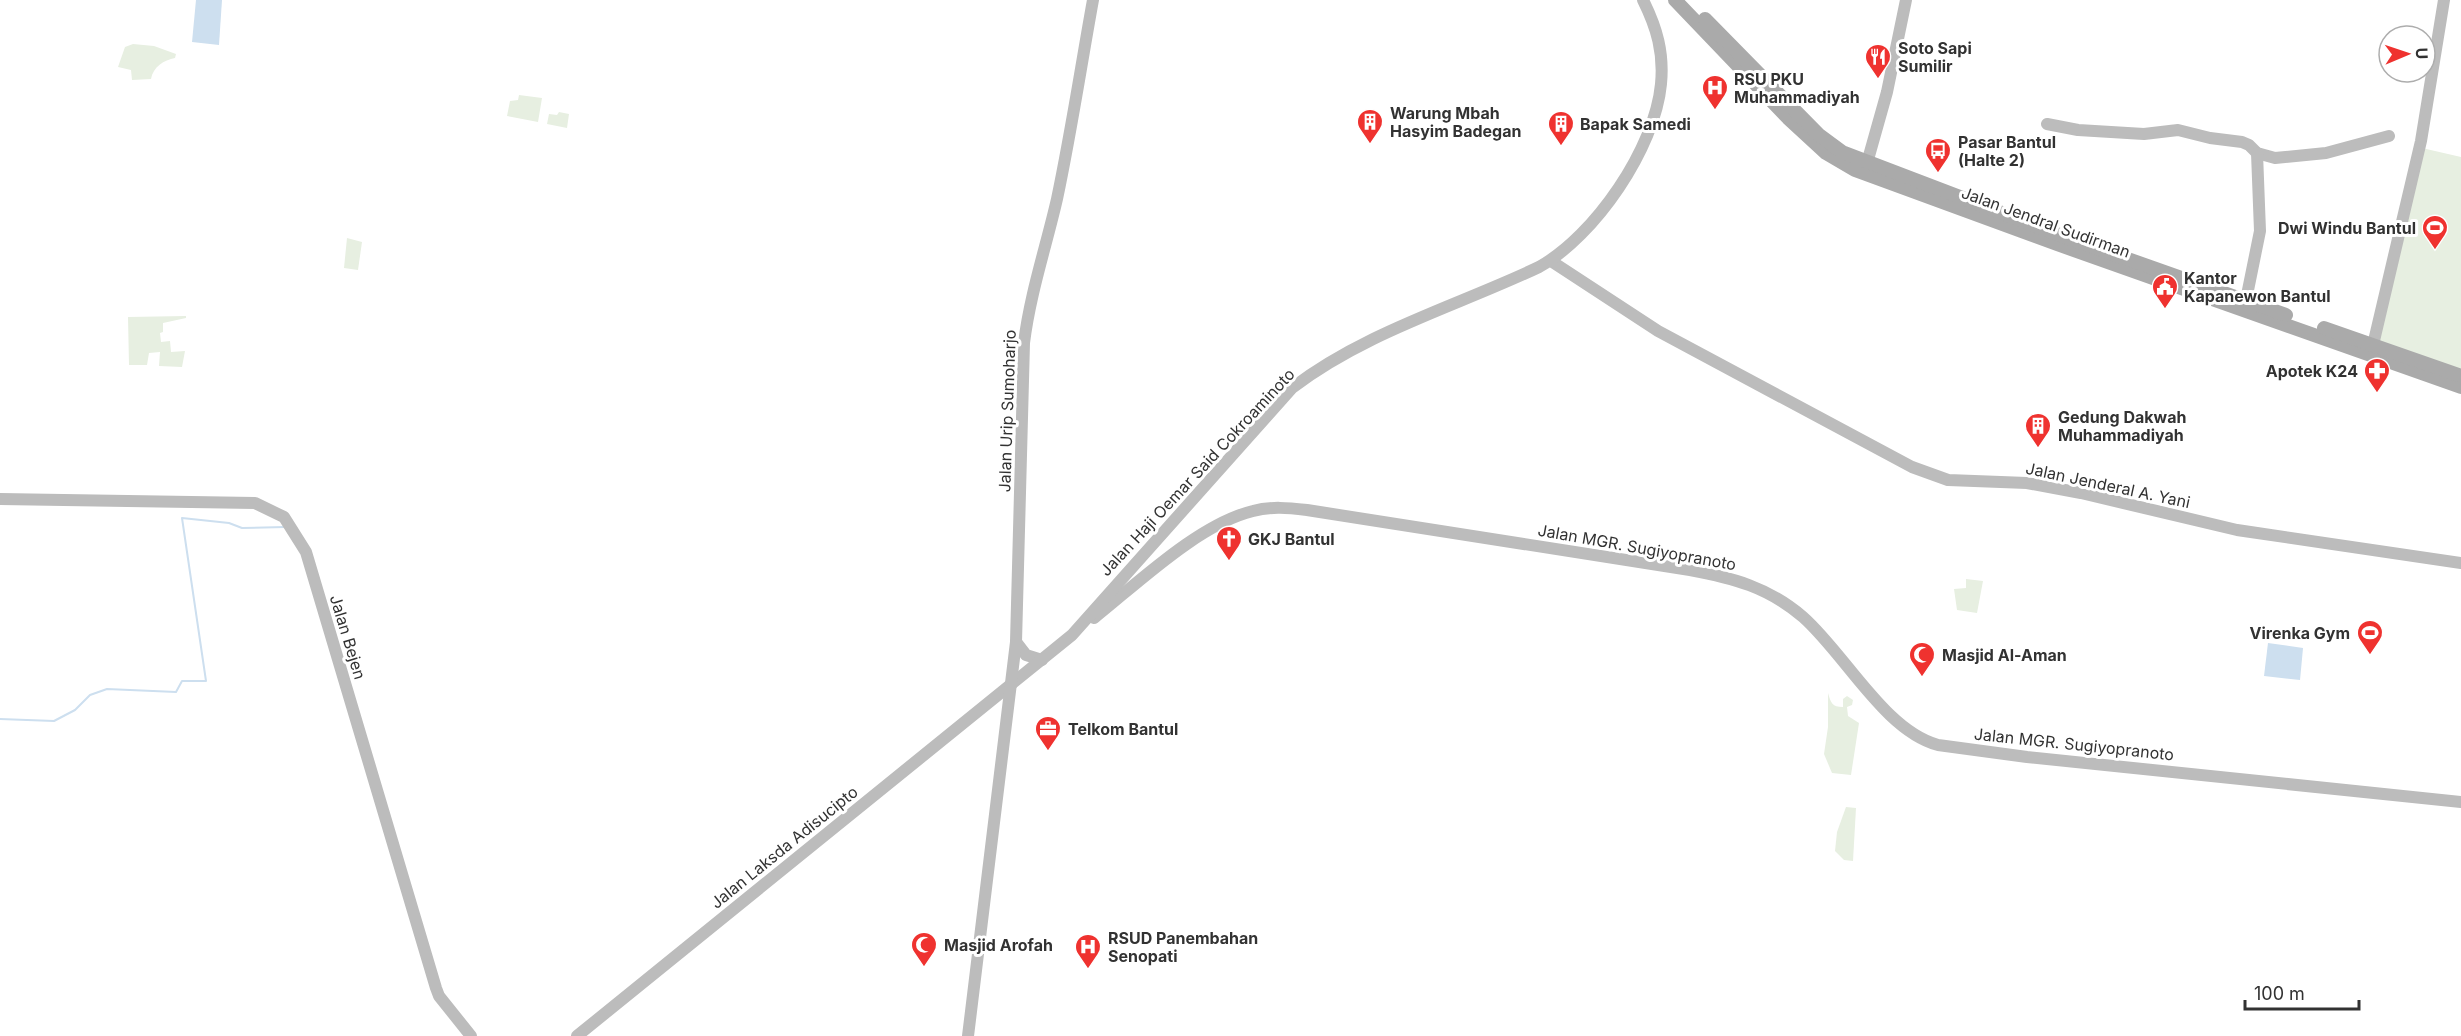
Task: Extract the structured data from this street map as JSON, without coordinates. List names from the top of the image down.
{
  "streets": {
    "main road": [
      "Jalan Jendral Sudirman",
      "Jalan Urip Sumoharjo",
      "Jalan Haji Oemar Said Cokroaminoto",
      "Jalan Jenderal A. Yani",
      "Jalan MGR. Sugiyopranoto",
      "Jalan Bejen",
      "Jalan Laksda Adisucipto"
    ]
  },
  "crossings": [
    ["Jalan Urip Sumoharjo", "Jalan Haji Oemar Said Cokroaminoto"],
    ["Jalan Urip Sumoharjo", "Jalan Laksda Adisucipto"],
    ["Jalan Haji Oemar Said Cokroaminoto", "Jalan Jenderal A. Yani"],
    ["Jalan Haji Oemar Said Cokroaminoto", "Jalan MGR. Sugiyopranoto"],
    ["Jalan Haji Oemar Said Cokroaminoto", "Jalan Laksda Adisucipto"]
  ],
  "places": {
    "restaurant": ["Soto Sapi Sumilir"],
    "hospital": ["RSU PKU Muhammadiyah", "RSUD Panembahan Senopati"],
    "building": ["Warung Mbah Hasyim Badegan", "Bapak Samedi", "Gedung Dakwah Muhammadiyah"],
    "bus stop": ["Pasar Bantul (Halte 2)"],
    "sports": ["Dwi Windu Bantul", "Virenka Gym"],
    "public building": ["Kantor Kapanewon Bantul"],
    "pharmacy": ["Apotek K24"],
    "church": ["GKJ Bantul"],
    "mosque": ["Masjid Al-Aman", "Masjid Arofah"],
    "office": ["Telkom Bantul"]
  },
  "scale_bar": "100 m",
  "north": "right"
}
